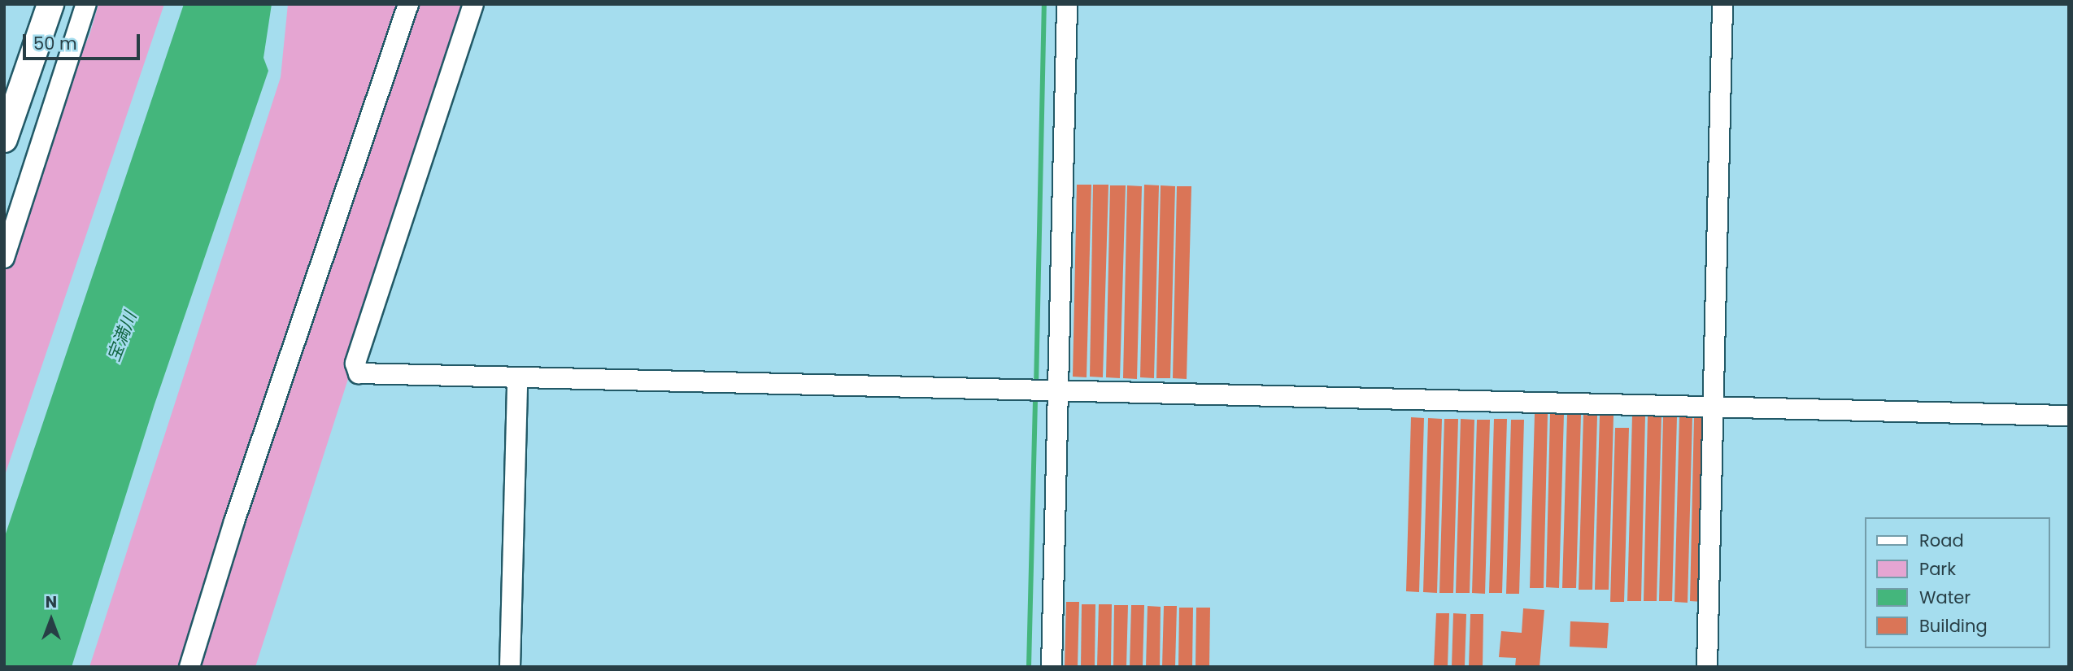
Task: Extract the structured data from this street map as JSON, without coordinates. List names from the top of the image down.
{
  "water": ["宝満川"],
  "legend": [
    "Road",
    "Park",
    "Water",
    "Building"
  ],
  "scale_bar": "50 m",
  "north": "top"
}
